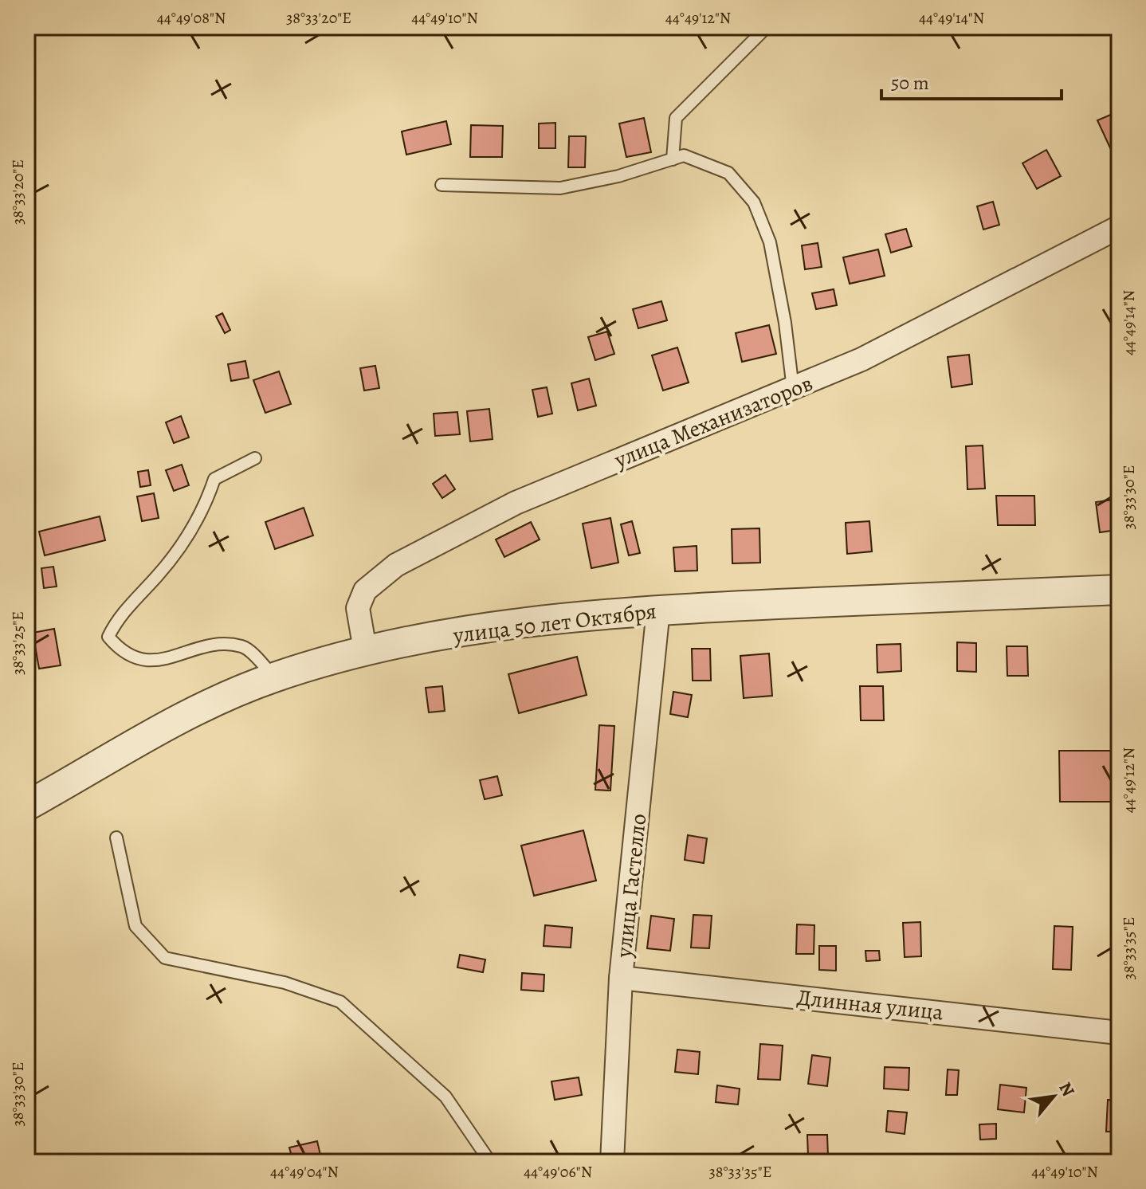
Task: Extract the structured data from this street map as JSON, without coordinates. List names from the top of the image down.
{
  "streets": {
    "street": [
      "улица Механизаторов",
      "улица 50 лет Октября",
      "улица Гастелло",
      "Длинная улица"
    ]
  },
  "crossings": [
    ["улица Механизаторов", "улица 50 лет Октября"],
    ["улица 50 лет Октября", "улица Гастелло"],
    ["улица Гастелло", "Длинная улица"]
  ],
  "scale_bar": "50 m",
  "north": "top right",
  "coordinates": [
    "44°49'08\"N",
    "38°33'20\"E",
    "44°49'10\"N",
    "44°49'12\"N",
    "44°49'14\"N",
    "38°33'30\"E",
    "38°33'25\"E",
    "38°33'35\"E",
    "44°49'04\"N",
    "44°49'06\"N"
  ]
}
